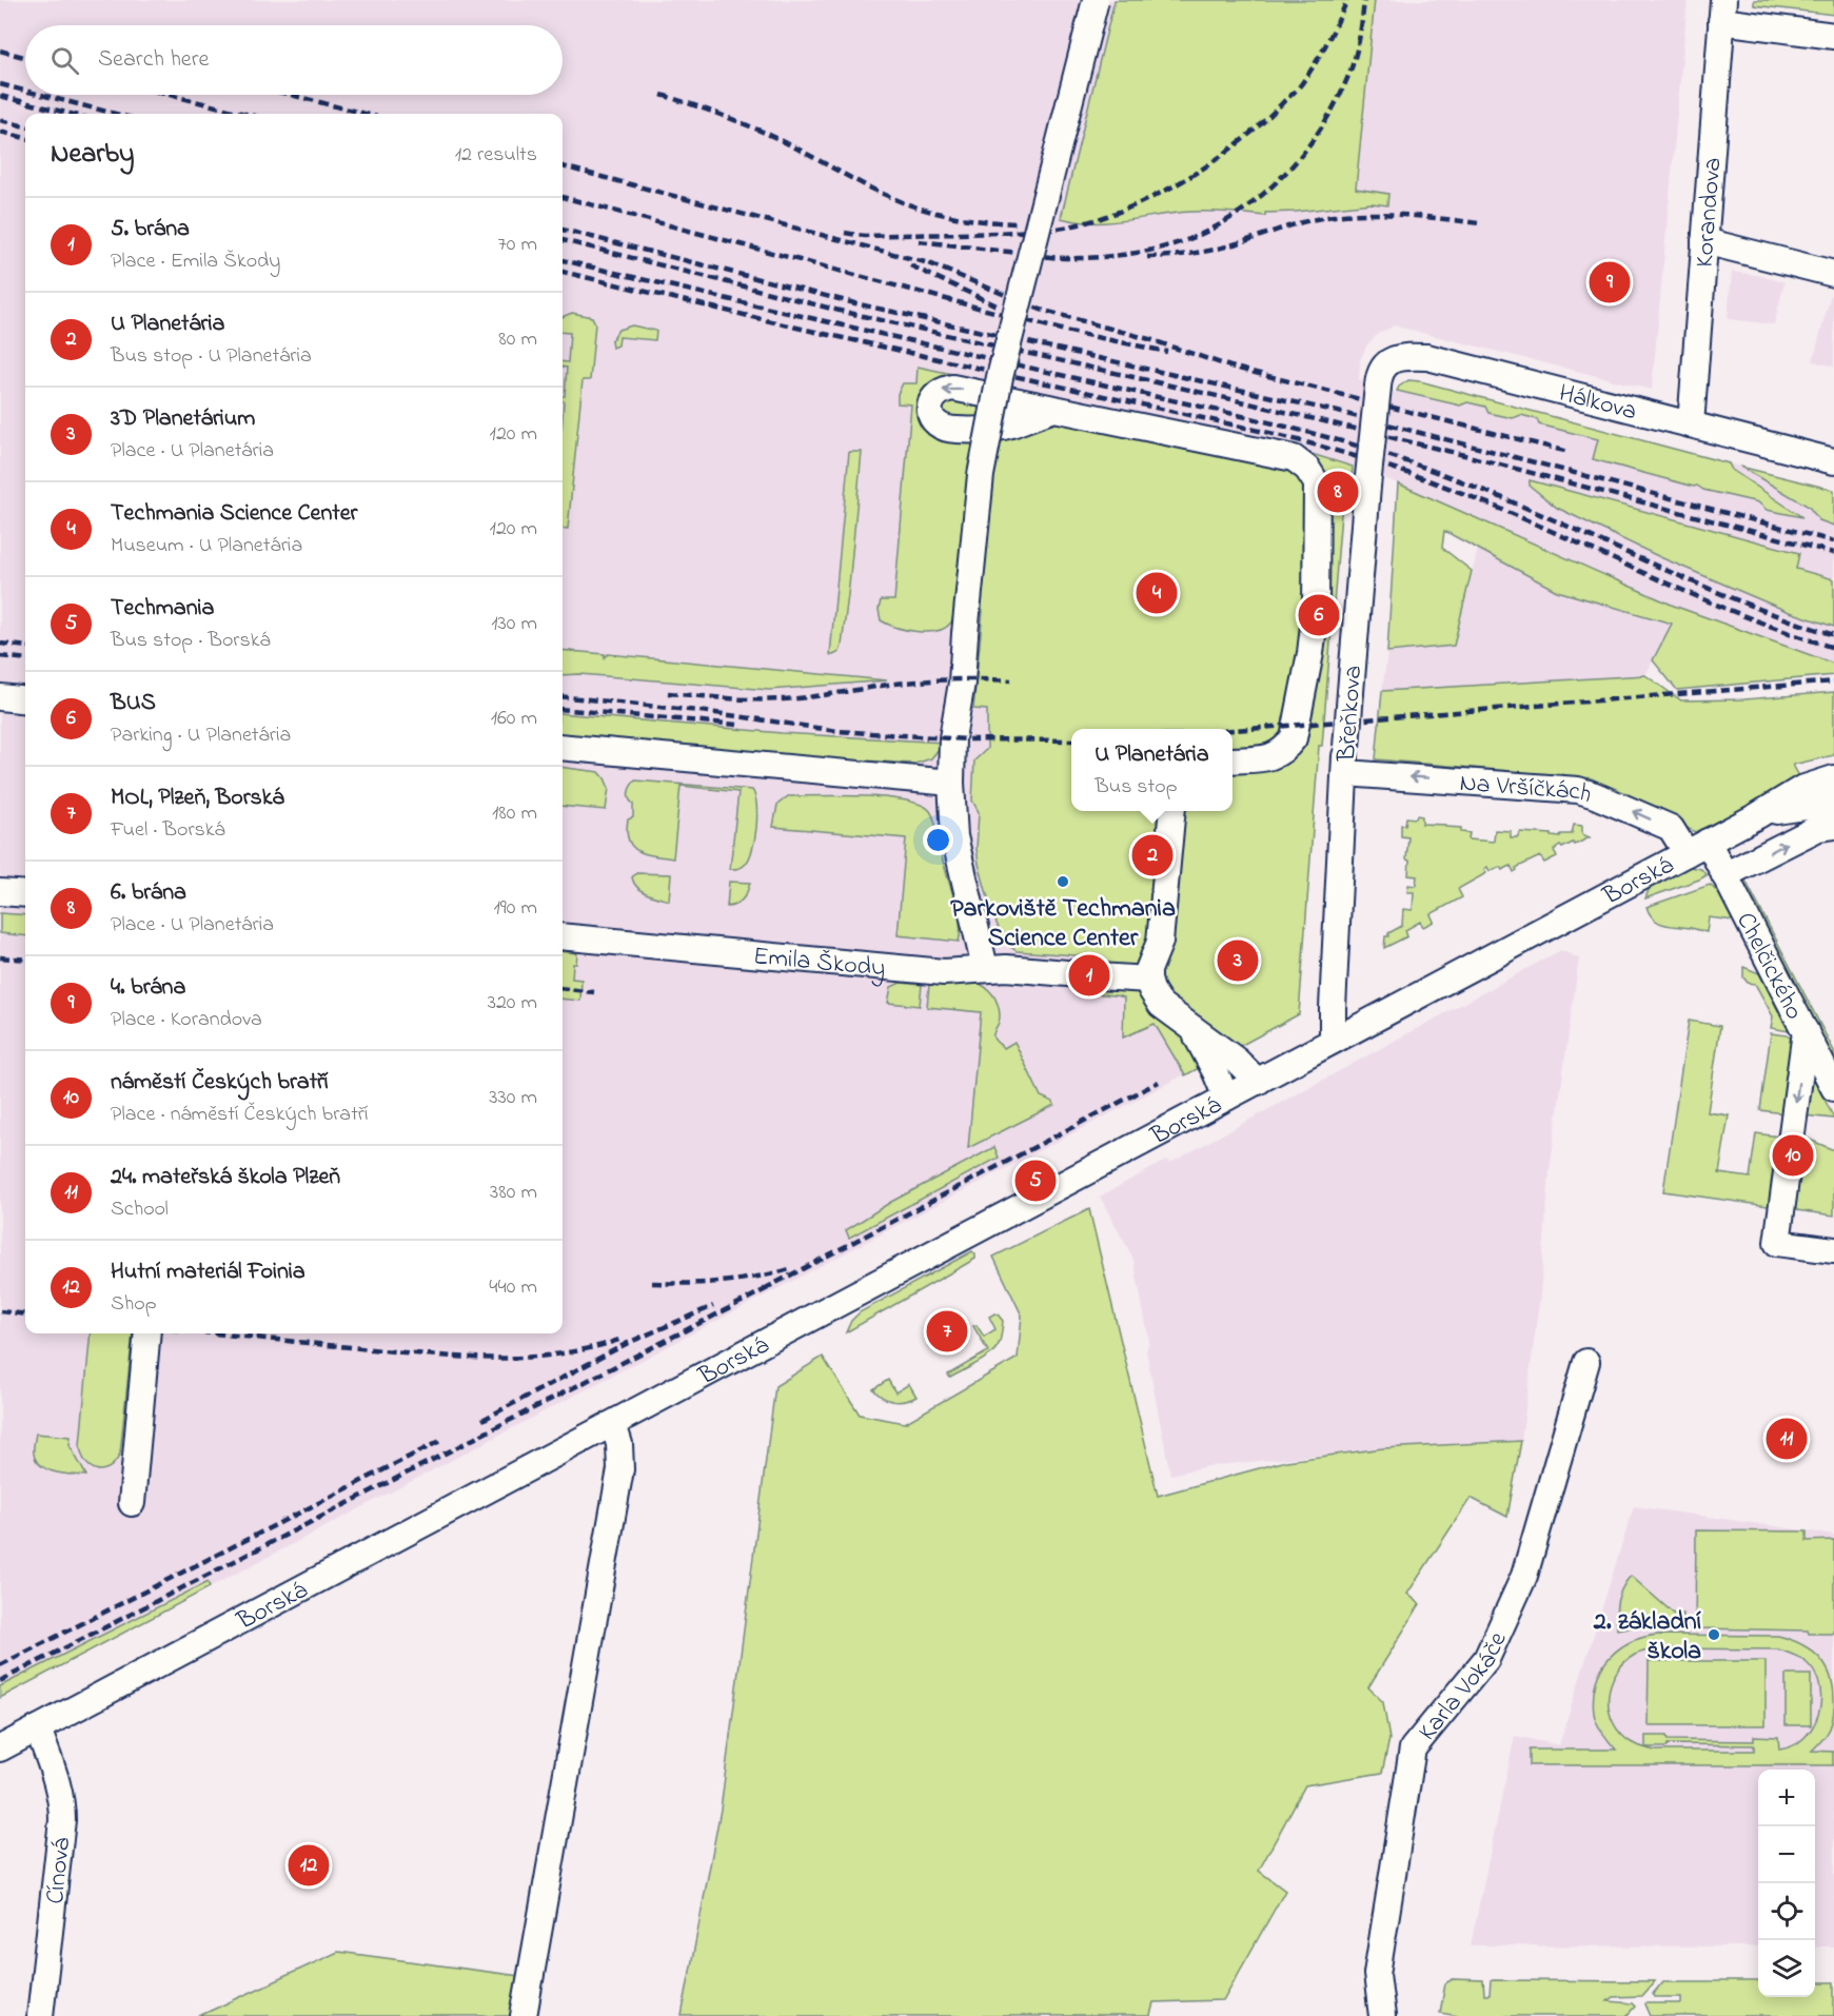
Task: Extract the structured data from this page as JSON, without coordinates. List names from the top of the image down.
{
  "streets": {
    "street": [
      "Korandova",
      "Hálkova",
      "Břeňkova",
      "Na Vršíčkách",
      "Borská",
      "Emila Škody",
      "Chelčického",
      "Karla Vokáče",
      "Cínová"
    ]
  },
  "crossings": [
    ["Korandova", "Hálkova"],
    ["Hálkova", "Břeňkova"],
    ["Břeňkova", "Na Vršíčkách"],
    ["Břeňkova", "Borská"],
    ["Na Vršíčkách", "Borská"],
    ["Na Vršíčkách", "Chelčického"],
    ["Borská", "Chelčického"],
    ["Borská", "Cínová"]
  ],
  "one_way": ["Na Vršíčkách"],
  "places": ["Parkoviště Techmania Science Center", "2. základní škola"],
  "page": {
    "search": "Search here",
    "heading": ["Nearby", "12 results"],
    "list": [
      {
        "mark": "1",
        "name": "5. brána",
        "note": "Place · Emila Škody",
        "value": "70 m"
      },
      {
        "mark": "2",
        "name": "U Planetária",
        "note": "Bus stop · U Planetária",
        "value": "80 m"
      },
      {
        "mark": "3",
        "name": "3D Planetárium",
        "note": "Place · U Planetária",
        "value": "120 m"
      },
      {
        "mark": "4",
        "name": "Techmania Science Center",
        "note": "Museum · U Planetária",
        "value": "120 m"
      },
      {
        "mark": "5",
        "name": "Techmania",
        "note": "Bus stop · Borská",
        "value": "130 m"
      },
      {
        "mark": "6",
        "name": "BUS",
        "note": "Parking · U Planetária",
        "value": "160 m"
      },
      {
        "mark": "7",
        "name": "MOL, Plzeň, Borská",
        "note": "Fuel · Borská",
        "value": "180 m"
      },
      {
        "mark": "8",
        "name": "6. brána",
        "note": "Place · U Planetária",
        "value": "190 m"
      },
      {
        "mark": "9",
        "name": "4. brána",
        "note": "Place · Korandova",
        "value": "320 m"
      },
      {
        "mark": "10",
        "name": "náměstí Českých bratří",
        "note": "Place · náměstí Českých bratří",
        "value": "330 m"
      },
      {
        "mark": "11",
        "name": "24. mateřská škola Plzeň",
        "note": "School",
        "value": "380 m"
      },
      {
        "mark": "12",
        "name": "Hutní materiál Foinia",
        "note": "Shop",
        "value": "440 m"
      }
    ],
    "pins": [
      "9",
      "8",
      "4",
      "6",
      "2",
      "3",
      "1",
      "10",
      "5",
      "7",
      "11",
      "12"
    ],
    "popup": ["U Planetária", "Bus stop"],
    "map_buttons": ["+", "−"]
  }
}
